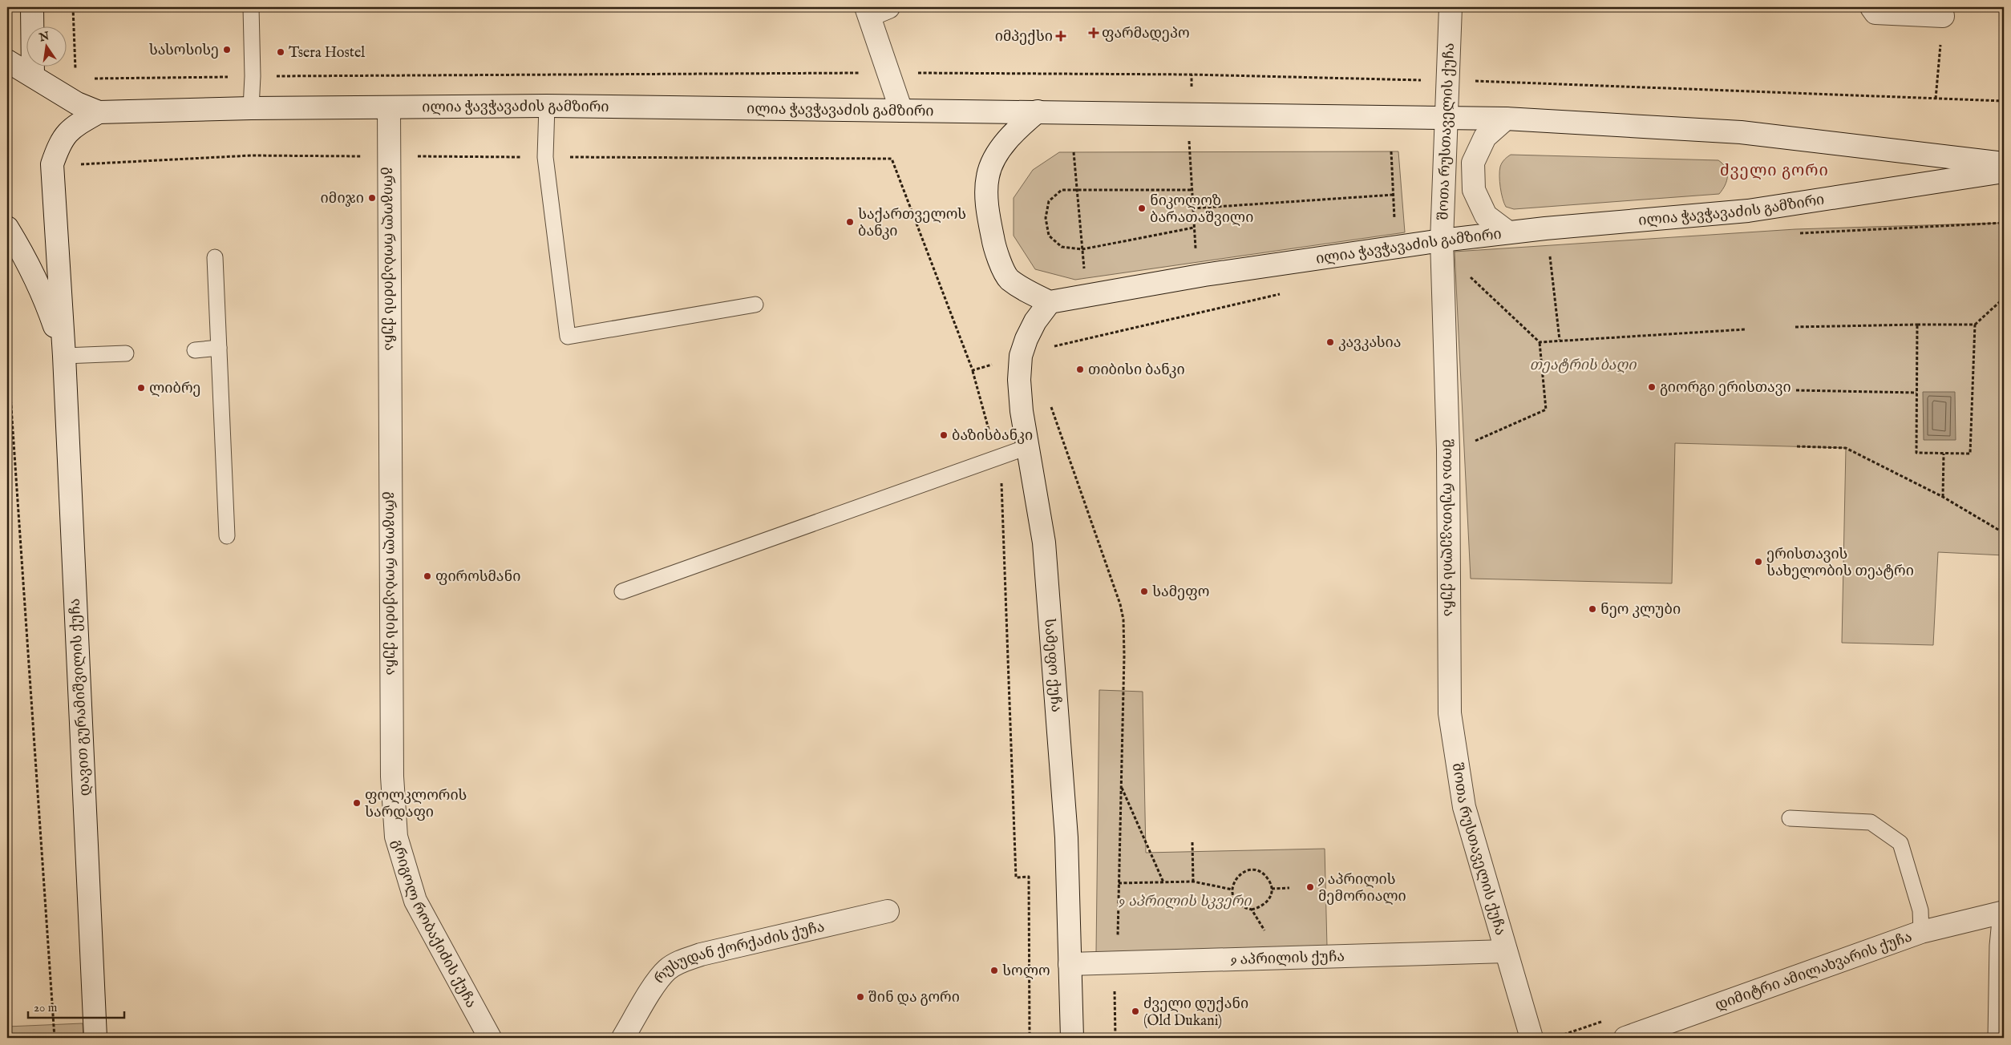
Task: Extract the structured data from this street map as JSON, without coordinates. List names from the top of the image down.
{
  "streets": {
    "main road": [
      "ილია ჭავჭავაძის გამზირი",
      "შოთა რუსთაველის ქუჩა",
      "გრიგოლ რობაქიძის ქუჩა",
      "სამეფო ქუჩა",
      "დავით გურამიშვილის ქუჩა",
      "რუსუდან ქორქაძის ქუჩა",
      "9 აპრილის ქუჩა",
      "დიმიტრი ამილახვარის ქუჩა"
    ]
  },
  "crossings": [
    ["ილია ჭავჭავაძის გამზირი", "შოთა რუსთაველის ქუჩა"],
    ["ილია ჭავჭავაძის გამზირი", "გრიგოლ რობაქიძის ქუჩა"],
    ["ილია ჭავჭავაძის გამზირი", "სამეფო ქუჩა"],
    ["ილია ჭავჭავაძის გამზირი", "დავით გურამიშვილის ქუჩა"],
    ["შოთა რუსთაველის ქუჩა", "9 აპრილის ქუჩა"],
    ["სამეფო ქუჩა", "9 აპრილის ქუჩა"]
  ],
  "districts": ["ძველი გორი"],
  "parks": ["თეატრის ბაღი", "9 აპრილის სკვერი"],
  "places": {
    "health": ["ფარმადეპო", "იმპექსი"],
    "other": [
      "სასოსისე",
      "Tsera Hostel",
      "იმიჯი",
      "ნიკოლოზ ბარათაშვილი",
      "საქართველოს ბანკი",
      "კავკასია",
      "თიბისი ბანკი",
      "გიორგი ერისთავი",
      "ლიბრე",
      "ბაზისბანკი",
      "ერისთავის სახელობის თეატრი",
      "ფიროსმანი",
      "სამეფო",
      "ნეო კლუბი",
      "ფოლკლორის სარდაფი",
      "9 აპრილის მემორიალი",
      "სოლო",
      "შინ და გორი",
      "ძველი დუქანი (Old Dukani)"
    ]
  },
  "scale_bar": "20 m",
  "north": "top"
}
